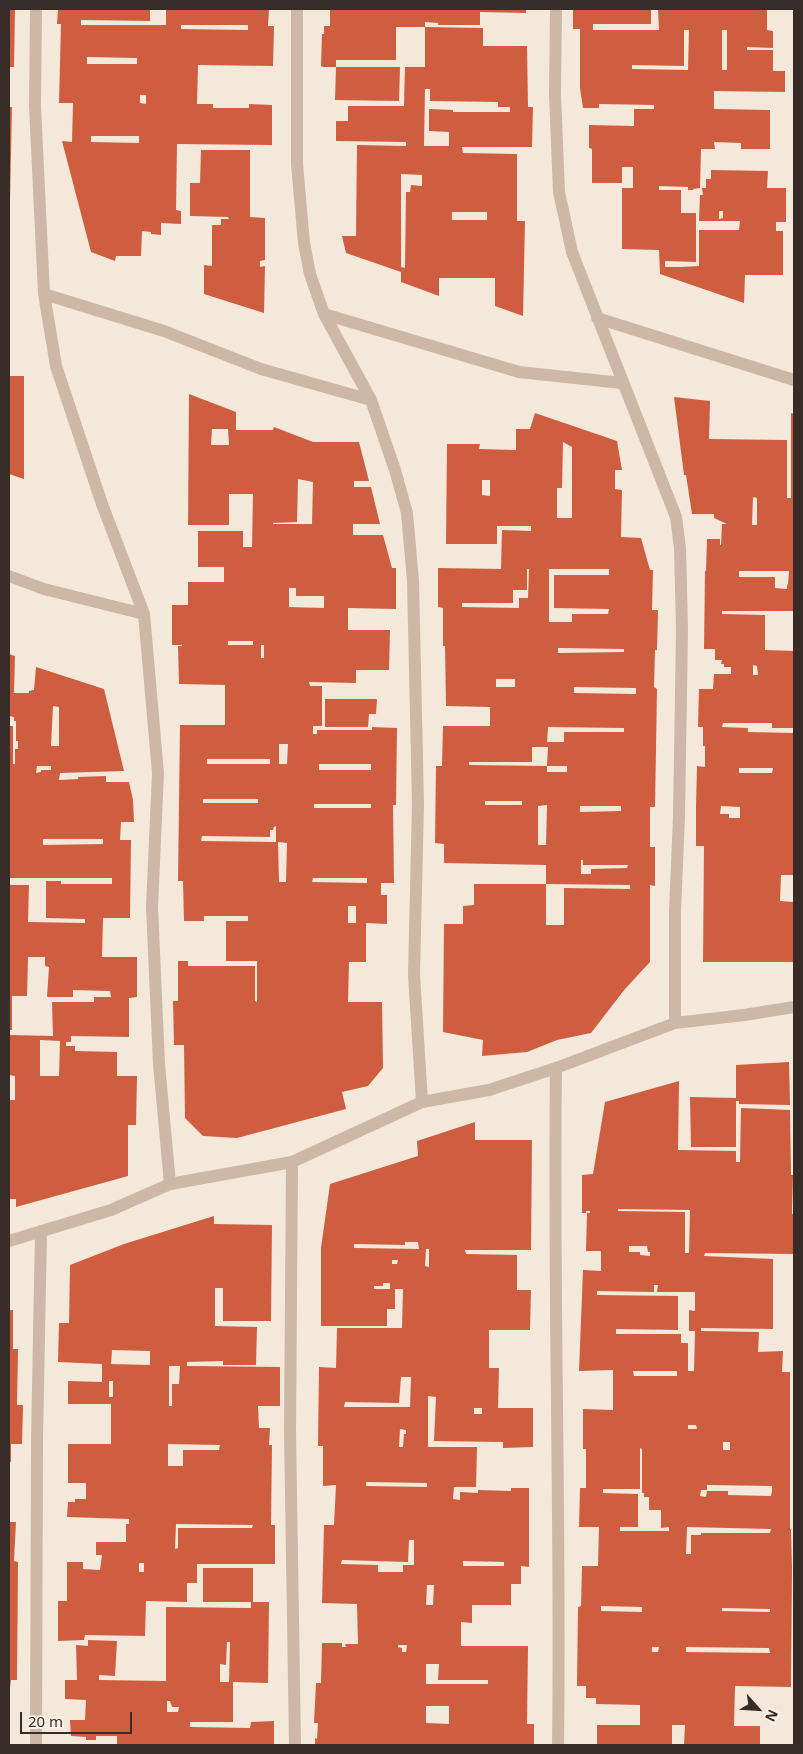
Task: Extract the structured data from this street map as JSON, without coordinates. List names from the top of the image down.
{
  "scale_bar": "20 m",
  "north": "bottom right"
}
